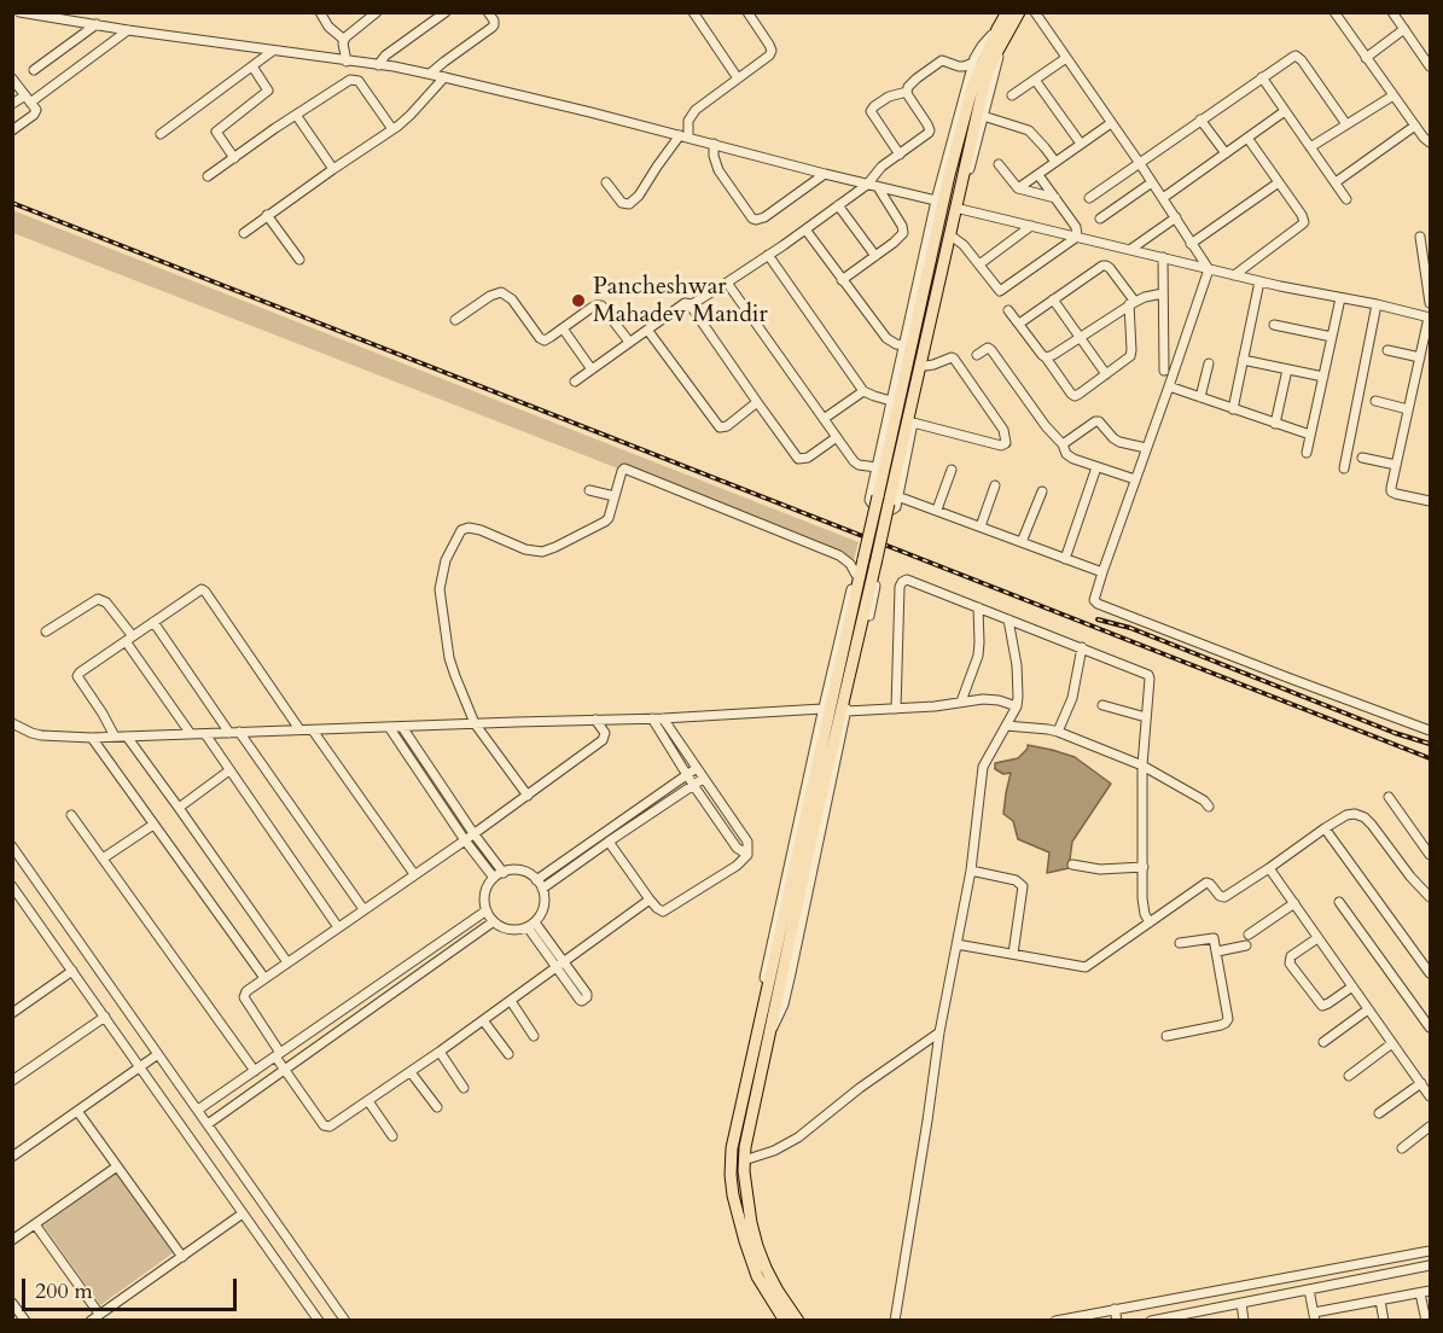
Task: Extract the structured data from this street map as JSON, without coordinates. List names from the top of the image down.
{
  "places": ["Pancheshwar Mahadev Mandir"],
  "scale_bar": "200 m"
}
